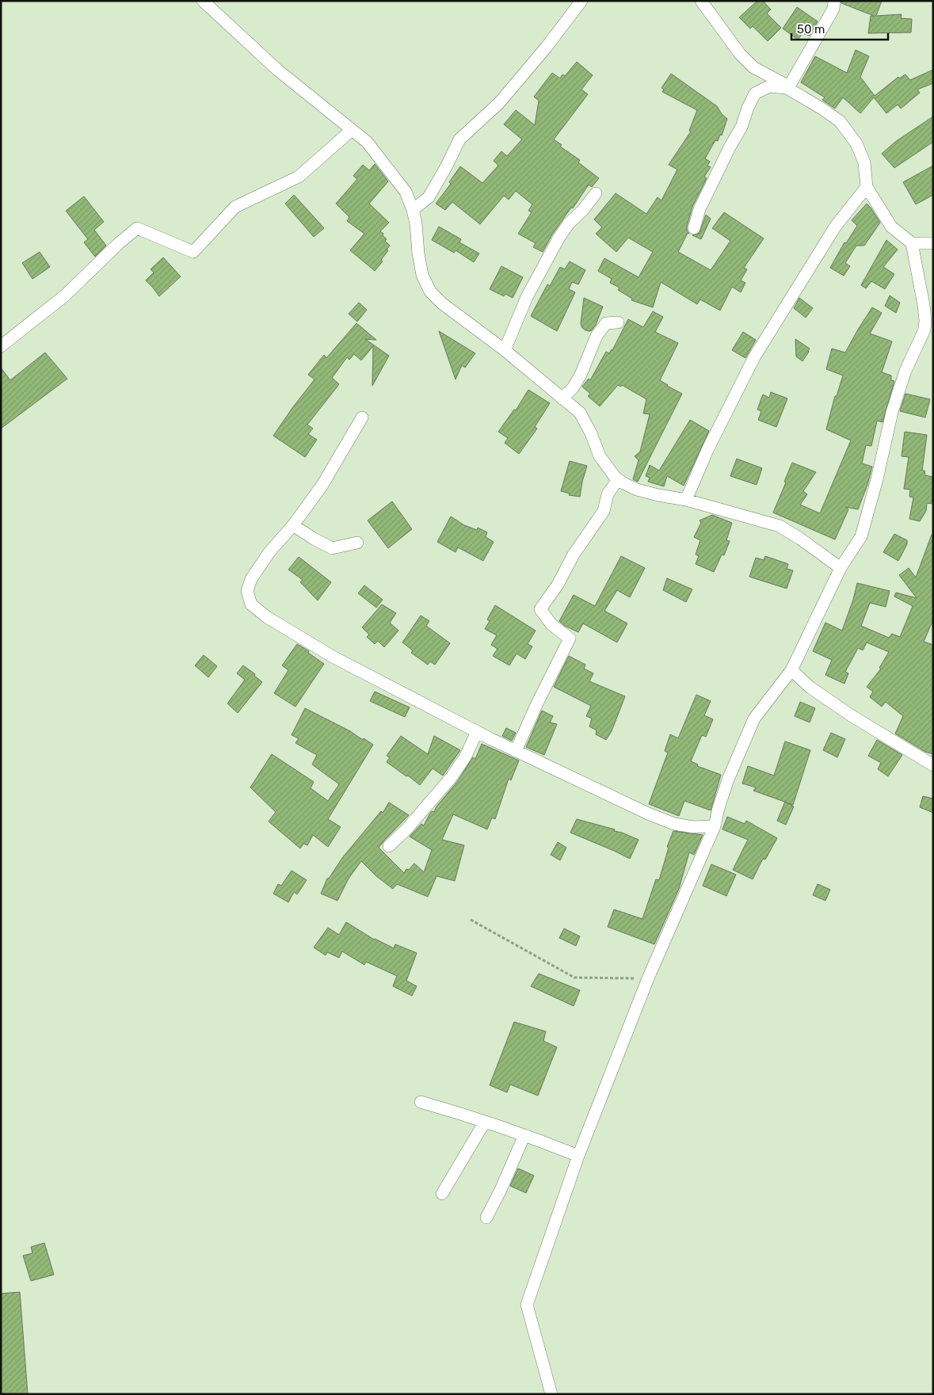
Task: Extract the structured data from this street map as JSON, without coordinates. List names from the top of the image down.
{
  "scale_bar": "50 m"
}
